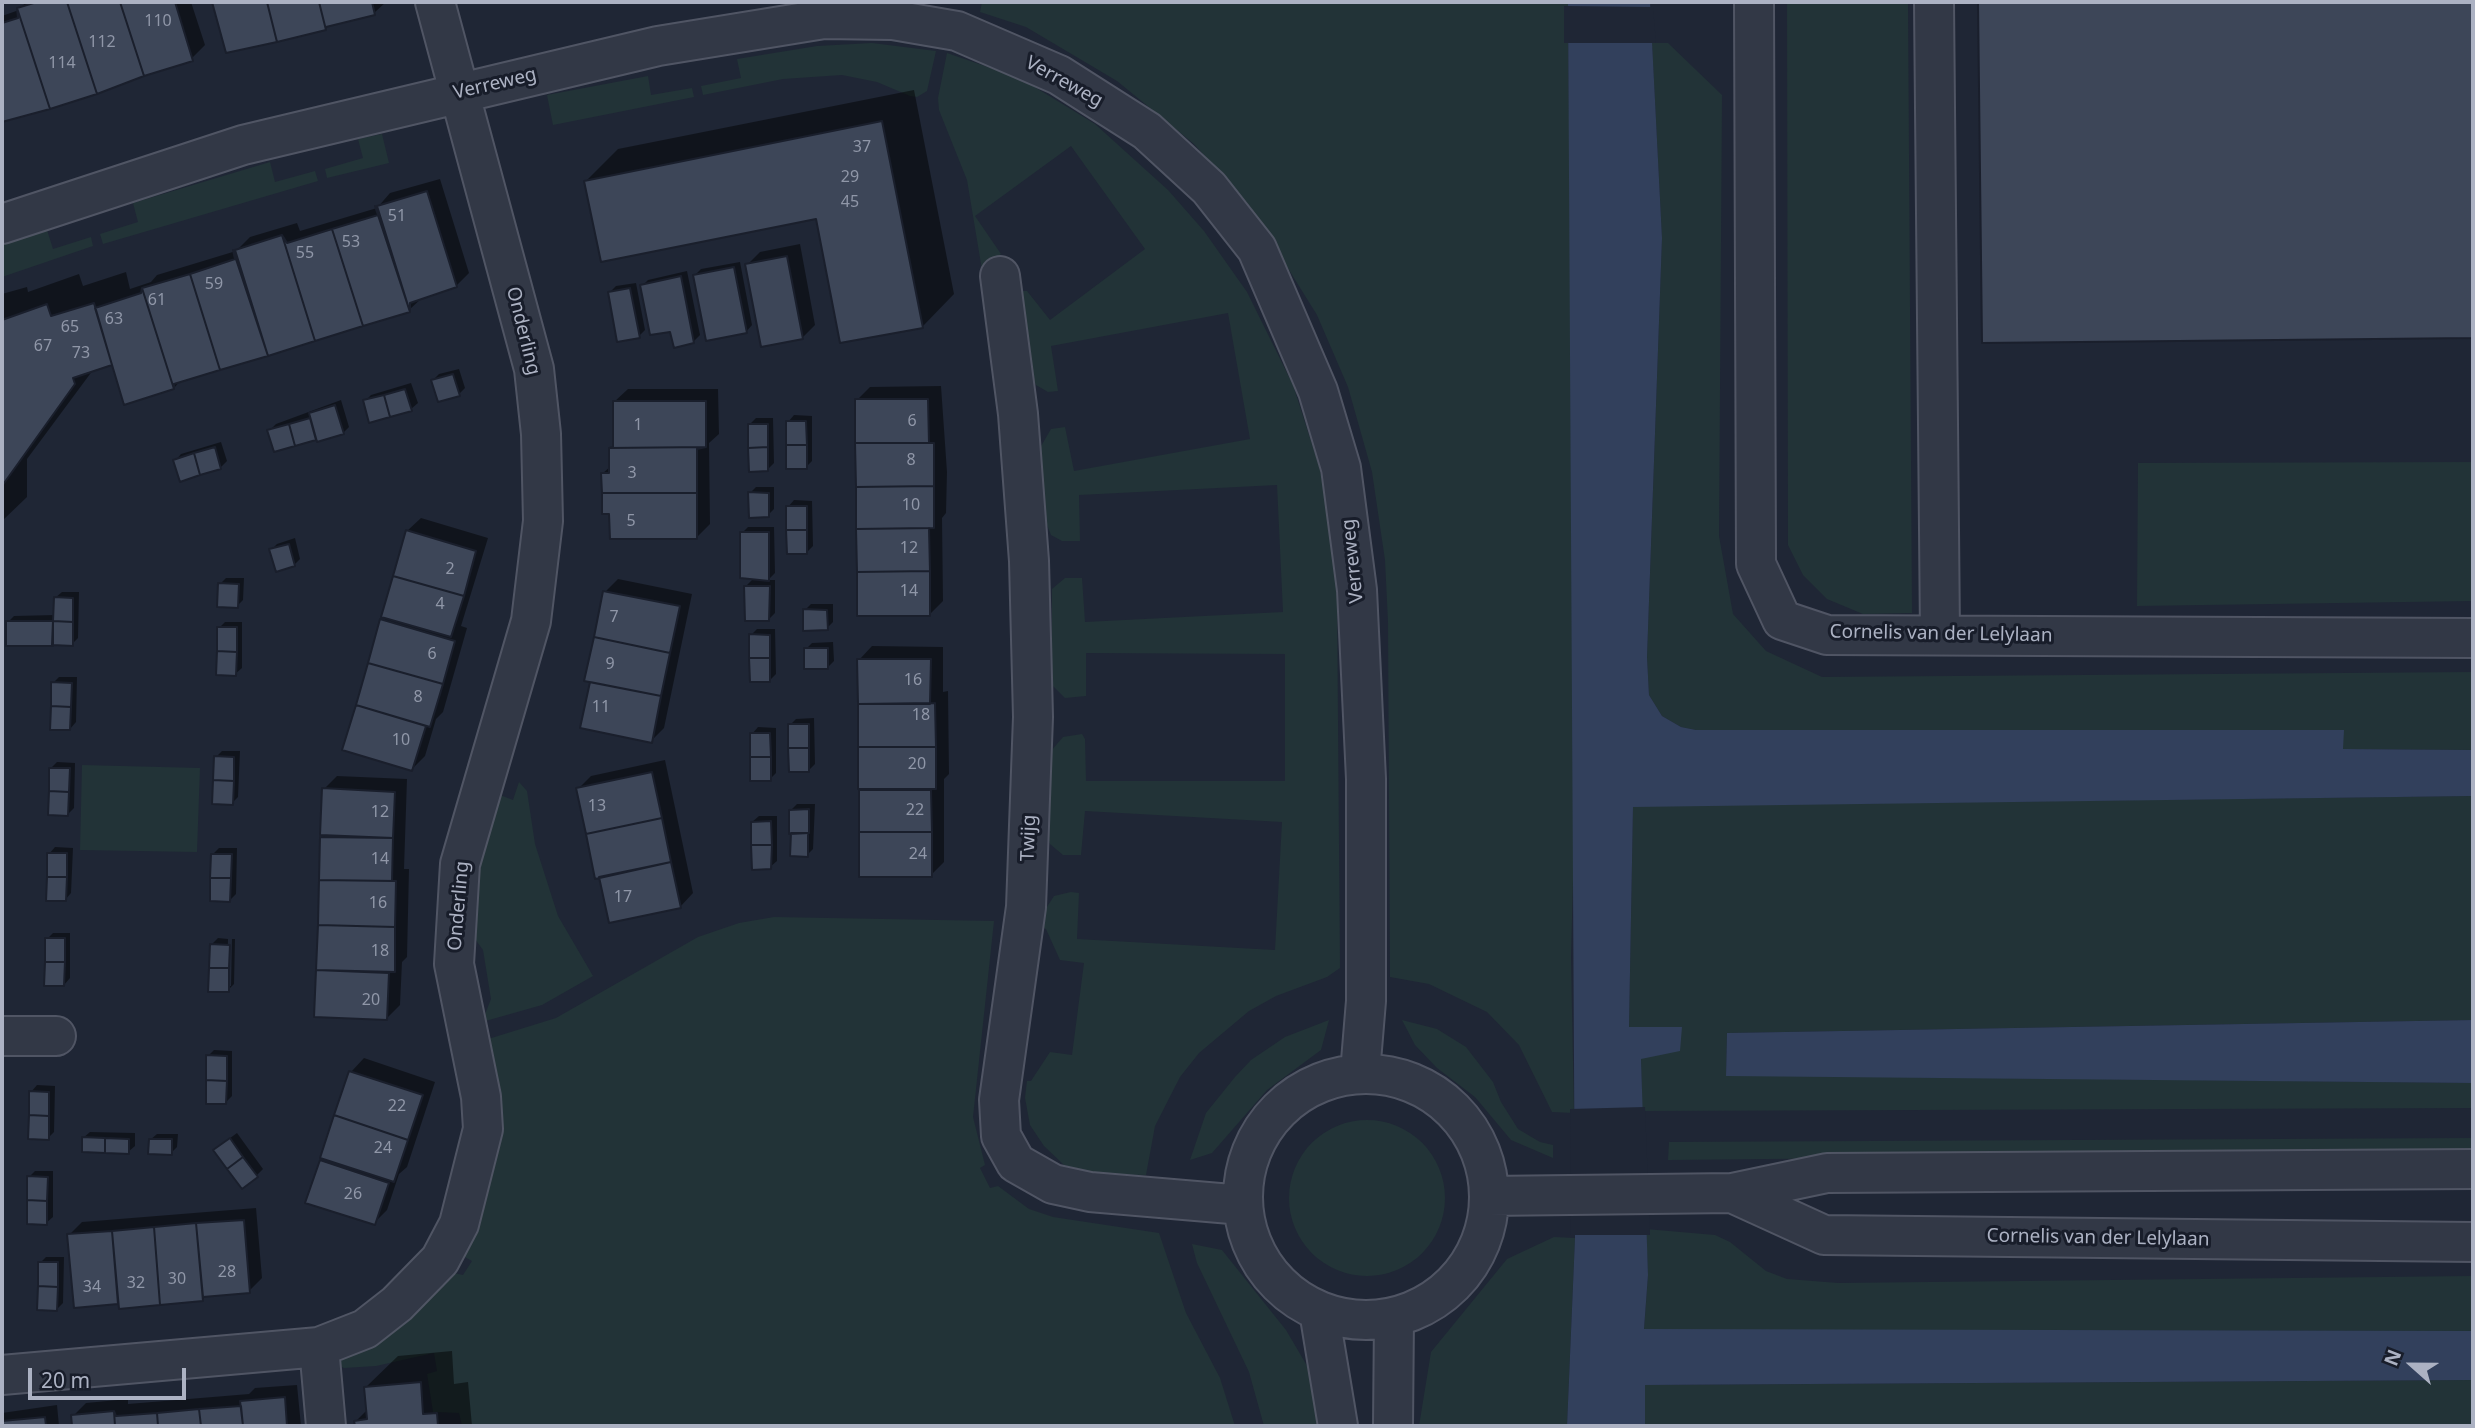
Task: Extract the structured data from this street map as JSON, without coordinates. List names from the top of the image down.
{
  "streets": {
    "street": [
      "Verreweg",
      "Onderling",
      "Cornelis van der Lelylaan",
      "Twijg"
    ]
  },
  "crossings": [
    ["Verreweg", "Onderling"],
    ["Verreweg", "Cornelis van der Lelylaan"],
    ["Verreweg", "Twijg"],
    ["Cornelis van der Lelylaan", "Twijg"]
  ],
  "house_numbers": [
    "110",
    "112",
    "114",
    "37",
    "29",
    "45",
    "51",
    "53",
    "55",
    "59",
    "61",
    "63",
    "65",
    "67",
    "73",
    "6",
    "1",
    "8",
    "3",
    "10",
    "5",
    "12",
    "2",
    "14",
    "4",
    "7",
    "6",
    "9",
    "16",
    "8",
    "11",
    "18",
    "10",
    "20",
    "13",
    "22",
    "12",
    "24",
    "14",
    "17",
    "16",
    "18",
    "20",
    "22",
    "24",
    "26",
    "28",
    "30",
    "32",
    "34"
  ],
  "scale_bar": "20 m",
  "north": "left"
}
